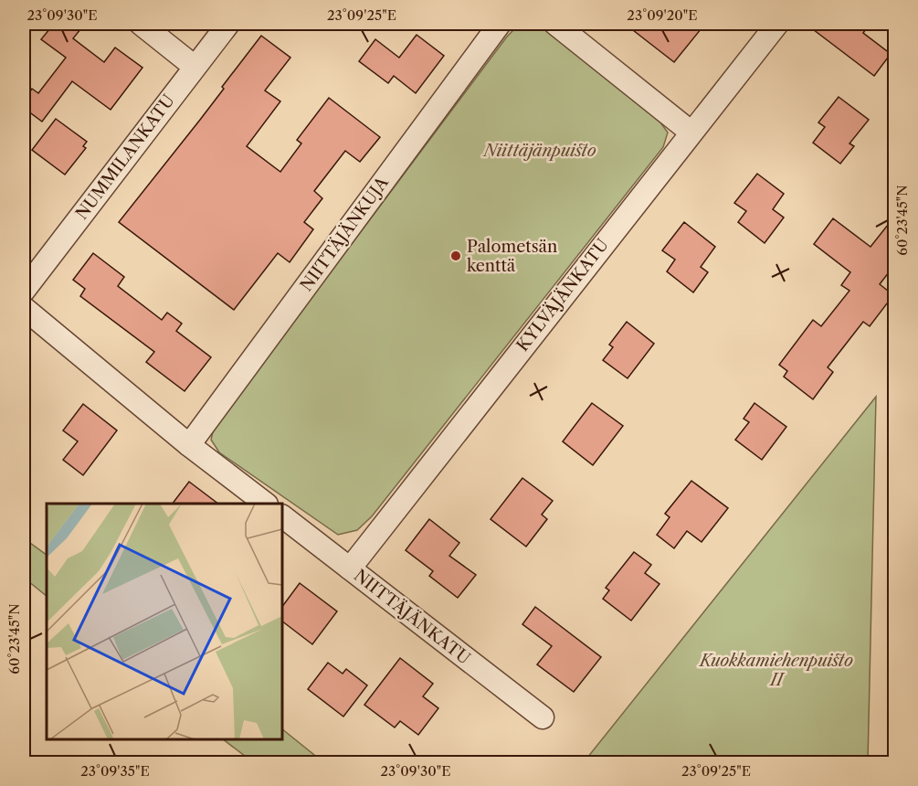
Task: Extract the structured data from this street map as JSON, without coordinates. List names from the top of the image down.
{
  "streets": {
    "street": [
      "NUMMILANKATU",
      "NIITTÄJÄNKUJA",
      "KYLVÄJÄNKATU",
      "NIITTÄJÄNKATU"
    ]
  },
  "crossings": [
    ["KYLVÄJÄNKATU", "NIITTÄJÄNKATU"]
  ],
  "parks": ["Niittäjänpuisto", "Kuokkamiehenpuisto II"],
  "places": ["Palometsän kenttä"],
  "coordinates": [
    "23°09'30\"E",
    "23°09'25\"E",
    "23°09'20\"E",
    "60°23'45\"N",
    "23°09'35\"E"
  ]
}
